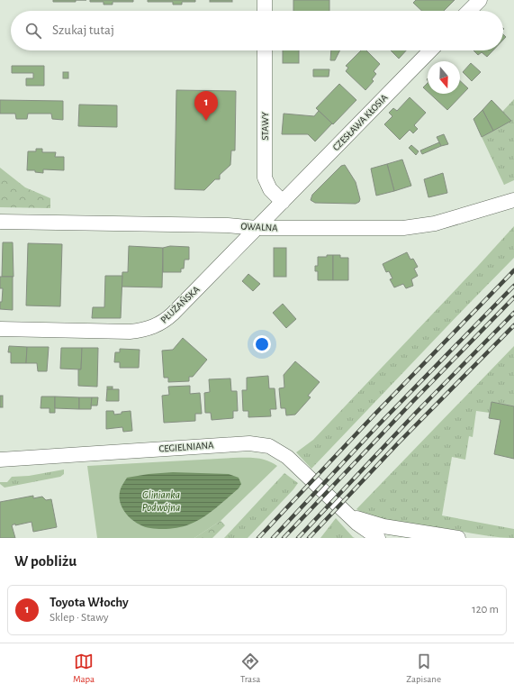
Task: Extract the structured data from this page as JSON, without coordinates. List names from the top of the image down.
{
  "streets": {
    "street": [
      "CZESŁAWA KŁOSIA",
      "STAWY",
      "OWALNA",
      "PŁUŻAŃSKA",
      "CEGIELNIANA"
    ]
  },
  "crossings": [
    ["CZESŁAWA KŁOSIA", "STAWY"],
    ["CZESŁAWA KŁOSIA", "PŁUŻAŃSKA"],
    ["STAWY", "PŁUŻAŃSKA"],
    ["OWALNA", "PŁUŻAŃSKA"]
  ],
  "water": ["Glinianka Podwójna"],
  "north": "bottom",
  "page": {
    "search": "Szukaj tutaj",
    "pins": "1",
    "heading": "W pobliżu",
    "list": [
      {
        "mark": "1",
        "name": "Toyota Włochy",
        "note": "Sklep · Stawy",
        "value": "120 m"
      }
    ],
    "nav": ["Mapa", "Trasa", "Zapisane"]
  }
}
